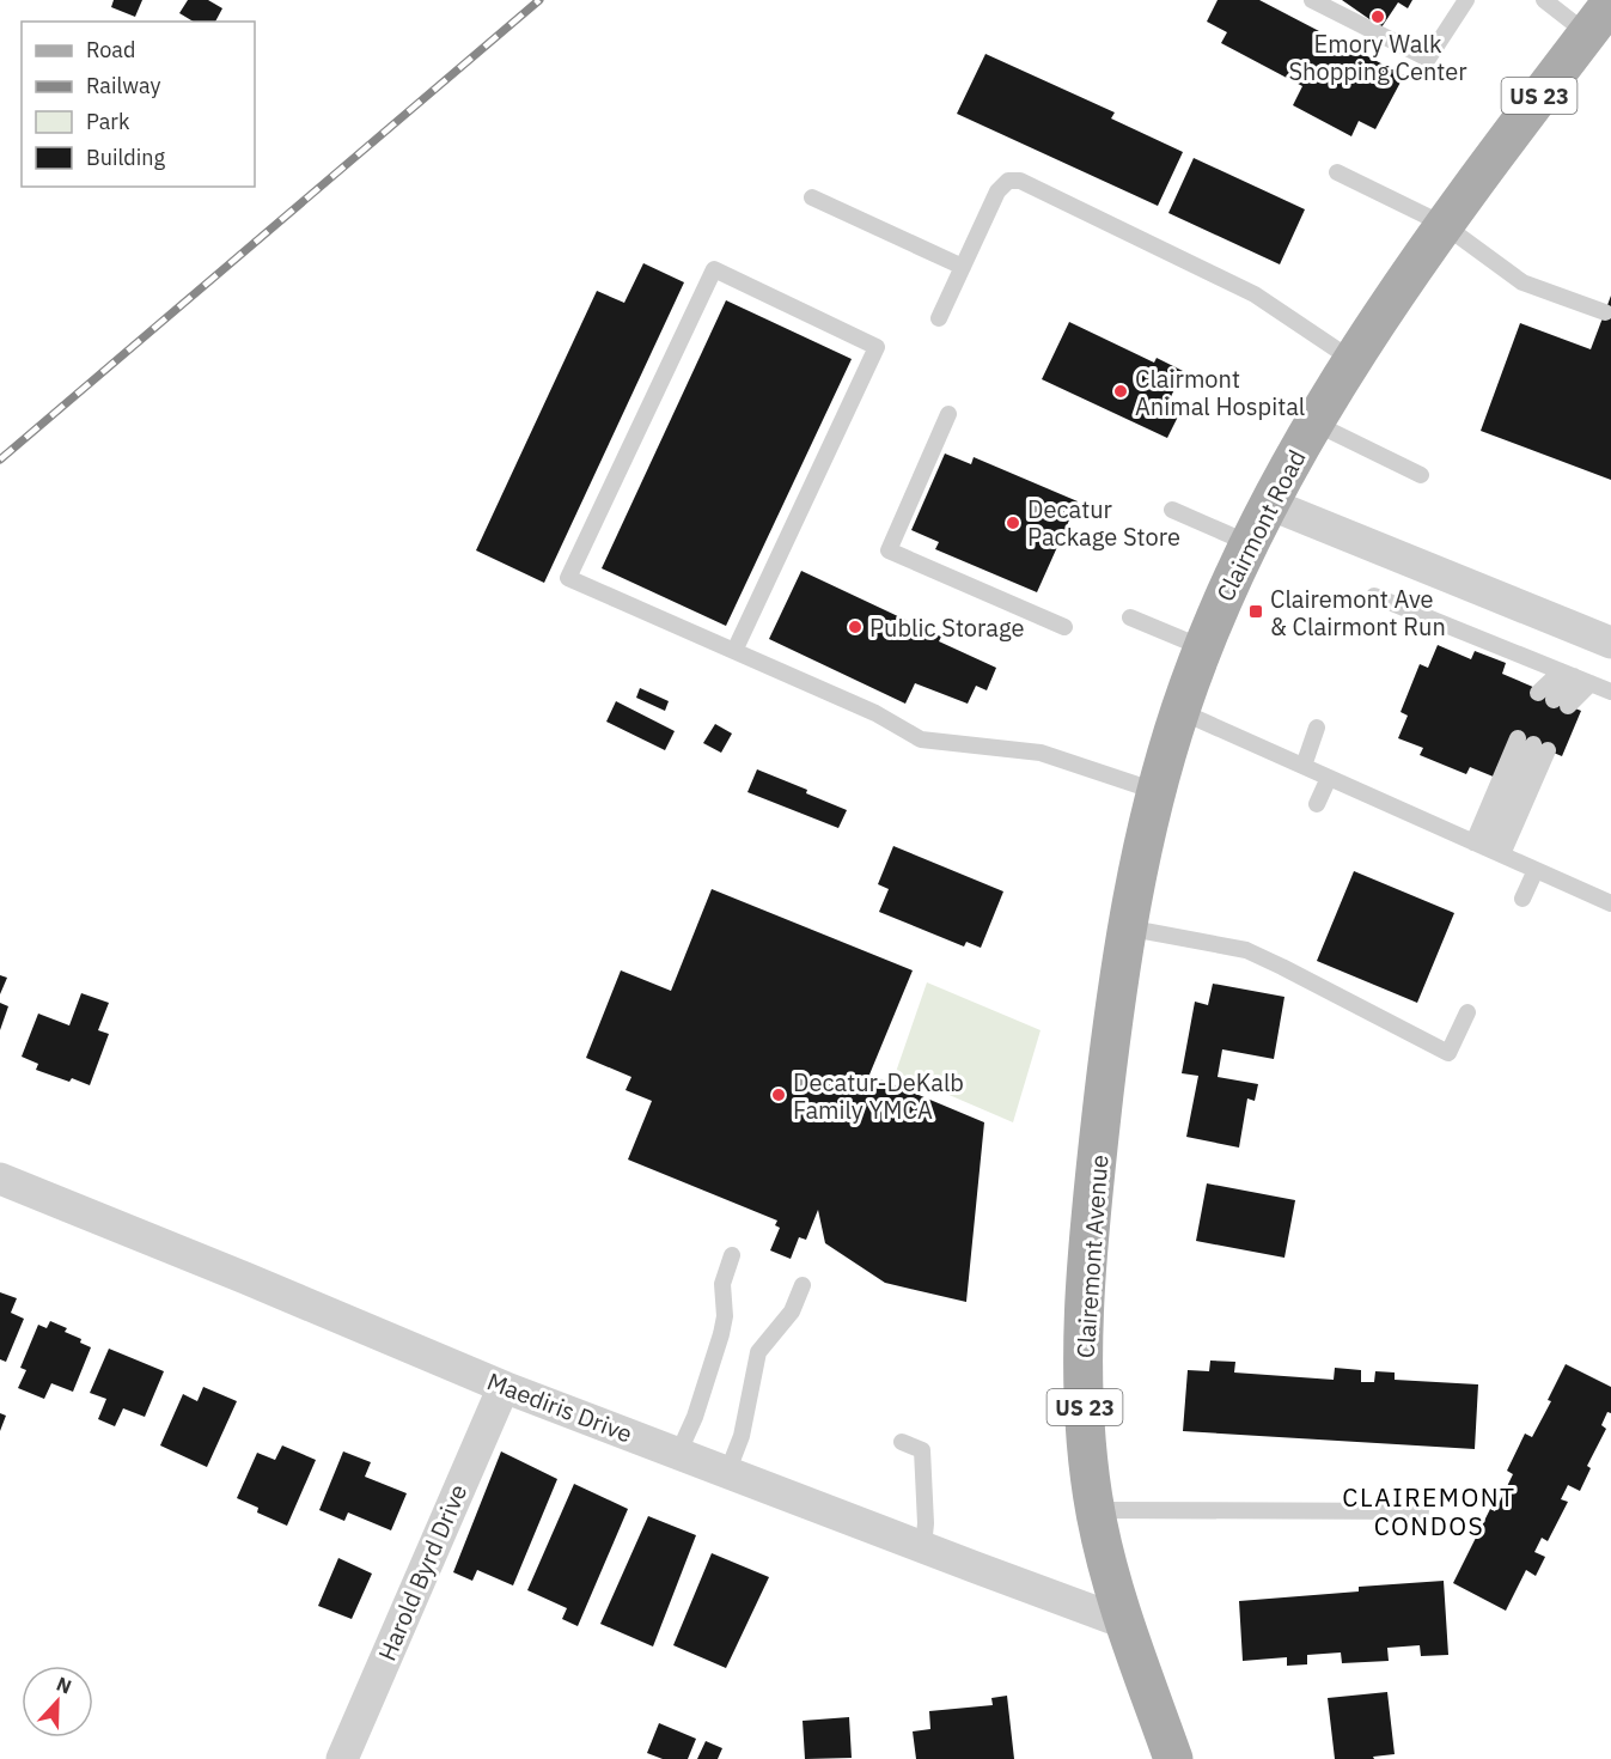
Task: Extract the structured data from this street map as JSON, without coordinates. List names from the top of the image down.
{
  "streets": {
    "main road": ["US 23", "Clairmont Road", "Clairemont Avenue"],
    "street": ["Maediris Drive", "Harold Byrd Drive"]
  },
  "crossings": [
    ["Clairmont Road", "Clairemont Avenue"],
    ["Clairemont Avenue", "Maediris Drive"],
    ["Maediris Drive", "Harold Byrd Drive"]
  ],
  "districts": ["CLAIREMONT CONDOS"],
  "places": {
    "other": [
      "Emory Walk Shopping Center",
      "Clairmont Animal Hospital",
      "Decatur Package Store",
      "Public Storage",
      "Decatur-DeKalb Family YMCA"
    ],
    "transit": ["Clairemont Ave & Clairmont Run"]
  },
  "legend": [
    "Road",
    "Railway",
    "Park",
    "Building"
  ],
  "north": "top"
}
